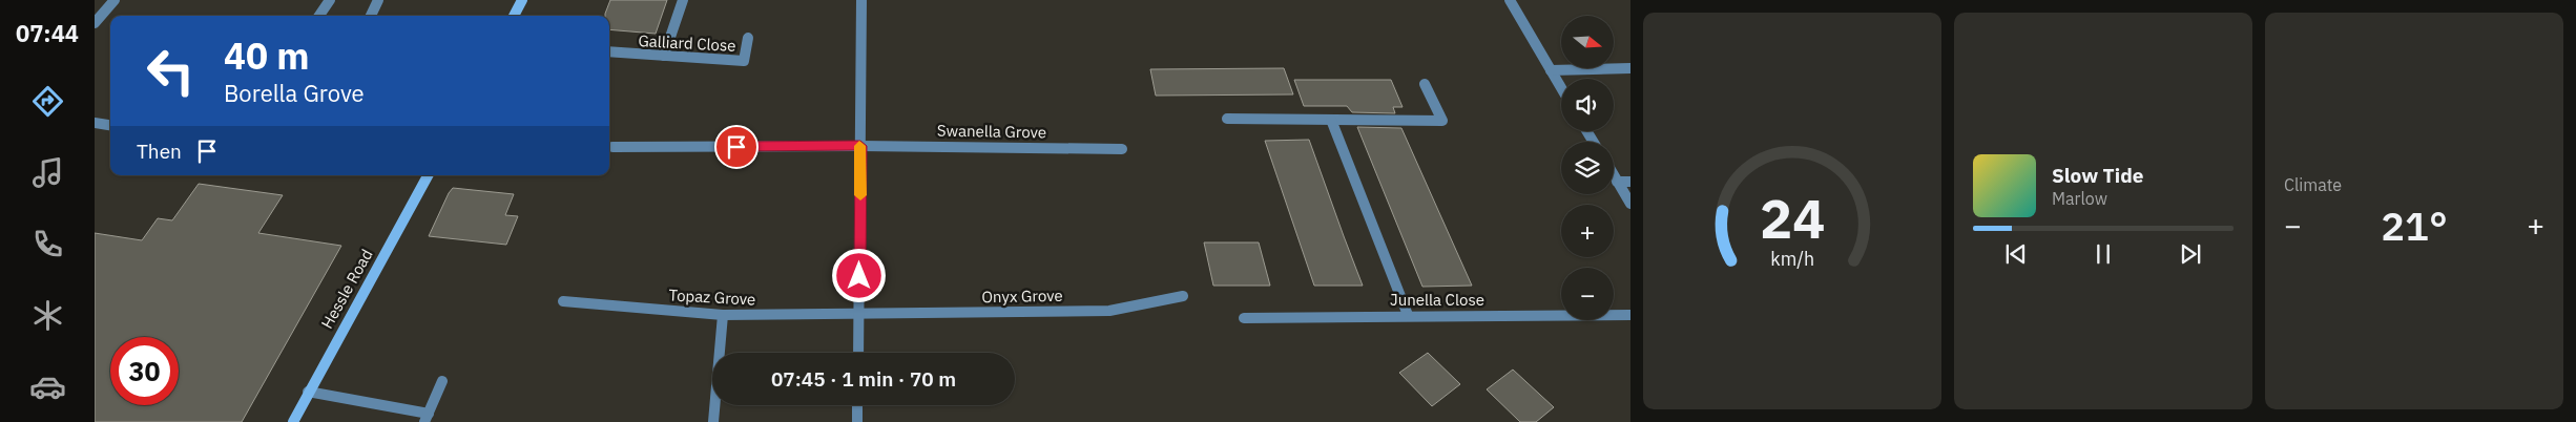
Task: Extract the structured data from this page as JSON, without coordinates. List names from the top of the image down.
{
  "streets": {
    "street": [
      "Galliard Close",
      "Swanella Grove",
      "Hessle Road",
      "Onyx Grove",
      "Topaz Grove",
      "Junella Close"
    ]
  },
  "crossings": [
    ["Onyx Grove", "Topaz Grove"]
  ],
  "north": "right",
  "page": {
    "tabs": "07:44",
    "tile": "Climate",
    "map_buttons": ["+", "−"],
    "turn": ["40 m", "Borella Grove"],
    "then": "Then",
    "song": ["Slow Tide", "Marlow"],
    "heat": ["−", "21°", "+"],
    "limit": "30",
    "trip": "07:45 · 1 min · 70 m",
    "gauge": ["24", "km/h"]
  }
}
